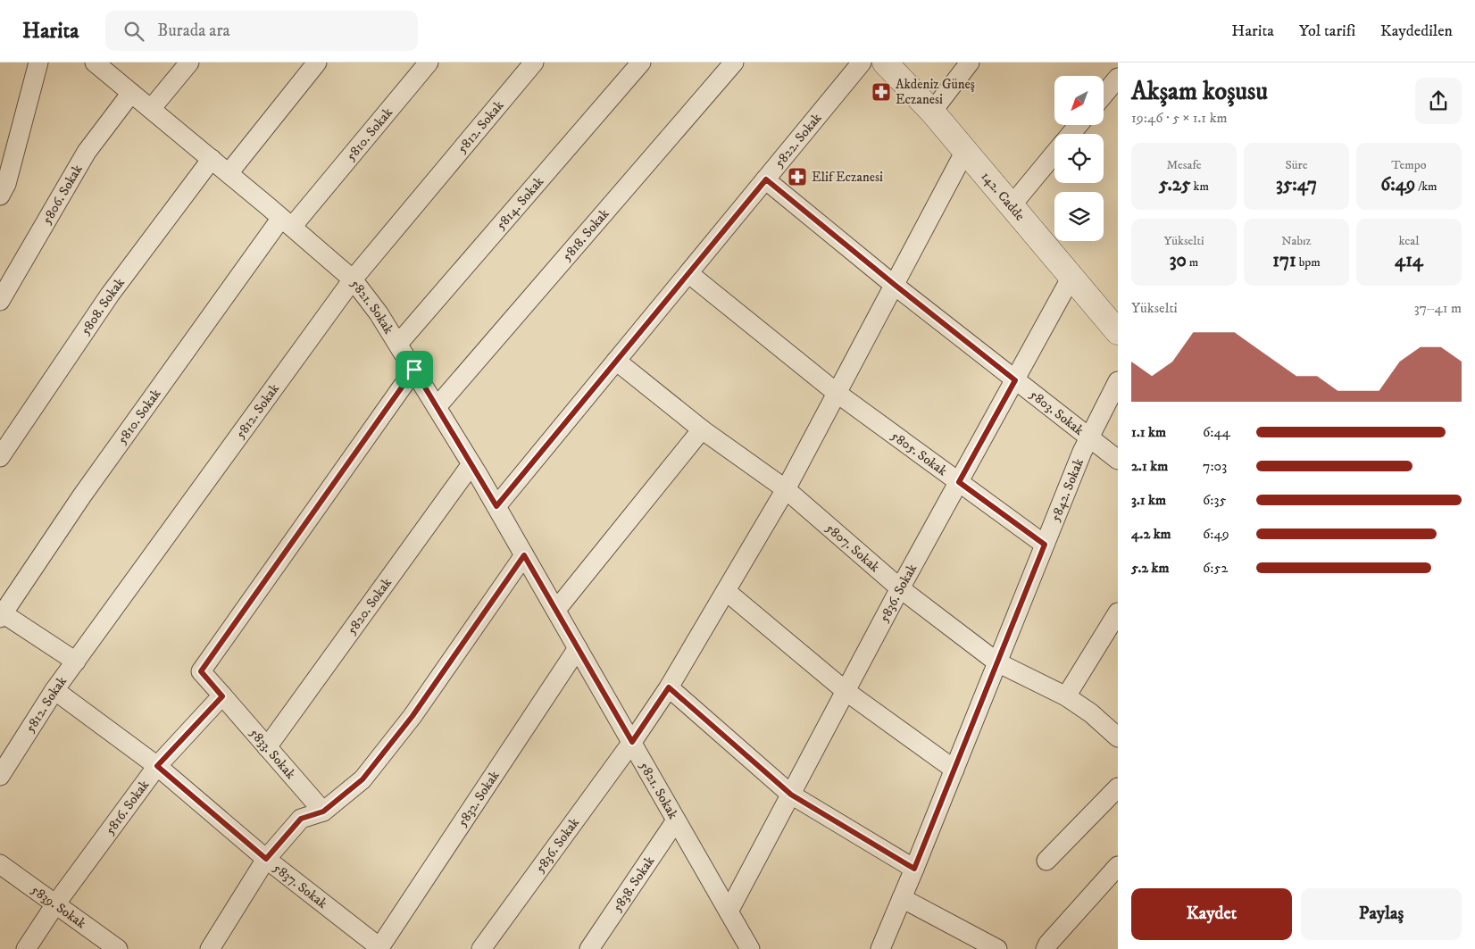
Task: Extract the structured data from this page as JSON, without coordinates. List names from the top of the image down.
{
  "streets": {
    "street": [
      "5812. Sokak",
      "5810. Sokak",
      "5822. Sokak",
      "5806. Sokak",
      "142. Cadde",
      "5814. Sokak",
      "5818. Sokak",
      "5808. Sokak",
      "5821. Sokak",
      "5803. Sokak",
      "5805. Sokak",
      "5842. Sokak",
      "5807. Sokak",
      "5836. Sokak",
      "5820. Sokak",
      "5833. Sokak",
      "5832. Sokak",
      "5816. Sokak",
      "5838. Sokak",
      "5837. Sokak",
      "5839. Sokak"
    ]
  },
  "crossings": [
    ["5812. Sokak", "5821. Sokak"],
    ["5812. Sokak", "5837. Sokak"],
    ["5810. Sokak", "5821. Sokak"],
    ["5822. Sokak", "5821. Sokak"],
    ["5822. Sokak", "5803. Sokak"],
    ["5822. Sokak", "5805. Sokak"],
    ["5822. Sokak", "5807. Sokak"],
    ["5806. Sokak", "5821. Sokak"],
    ["142. Cadde", "5836. Sokak"],
    ["5814. Sokak", "5821. Sokak"],
    ["5818. Sokak", "5821. Sokak"],
    ["5808. Sokak", "5821. Sokak"],
    ["5821. Sokak", "5836. Sokak"],
    ["5821. Sokak", "5820. Sokak"],
    ["5821. Sokak", "5832. Sokak"],
    ["5821. Sokak", "5838. Sokak"],
    ["5803. Sokak", "5842. Sokak"],
    ["5803. Sokak", "5836. Sokak"],
    ["5805. Sokak", "5842. Sokak"],
    ["5805. Sokak", "5836. Sokak"],
    ["5842. Sokak", "5807. Sokak"],
    ["5807. Sokak", "5836. Sokak"],
    ["5820. Sokak", "5833. Sokak"],
    ["5833. Sokak", "5816. Sokak"],
    ["5832. Sokak", "5837. Sokak"],
    ["5816. Sokak", "5837. Sokak"],
    ["5816. Sokak", "5839. Sokak"]
  ],
  "places": {
    "pharmacy": ["Akdeniz Güneş Eczanesi", "Elif Eczanesi"]
  },
  "north": "bottom left",
  "page": {
    "header": "Harita",
    "search": "Burada ara",
    "nav": ["Harita", "Yol tarifi", "Kaydedilen"],
    "heading": ["Akşam koşusu", "19:46 · 5 × 1.1 km"],
    "stats": [
      ["Mesafe", "5.25 km"],
      ["Süre", "35:47"],
      ["Tempo", "6:49 /km"],
      ["Yükselti", "30 m"],
      ["Nabız", "171 bpm"],
      ["kcal", "414"]
    ],
    "chart": ["Yükselti", "37–41 m"],
    "list": [
      {
        "name": "1.1 km",
        "note": "6:44"
      },
      {
        "name": "2.1 km",
        "note": "7:03"
      },
      {
        "name": "3.1 km",
        "note": "6:35"
      },
      {
        "name": "4.2 km",
        "note": "6:49"
      },
      {
        "name": "5.2 km",
        "note": "6:52"
      }
    ],
    "buttons": ["Kaydet", "Paylaş"]
  }
}
